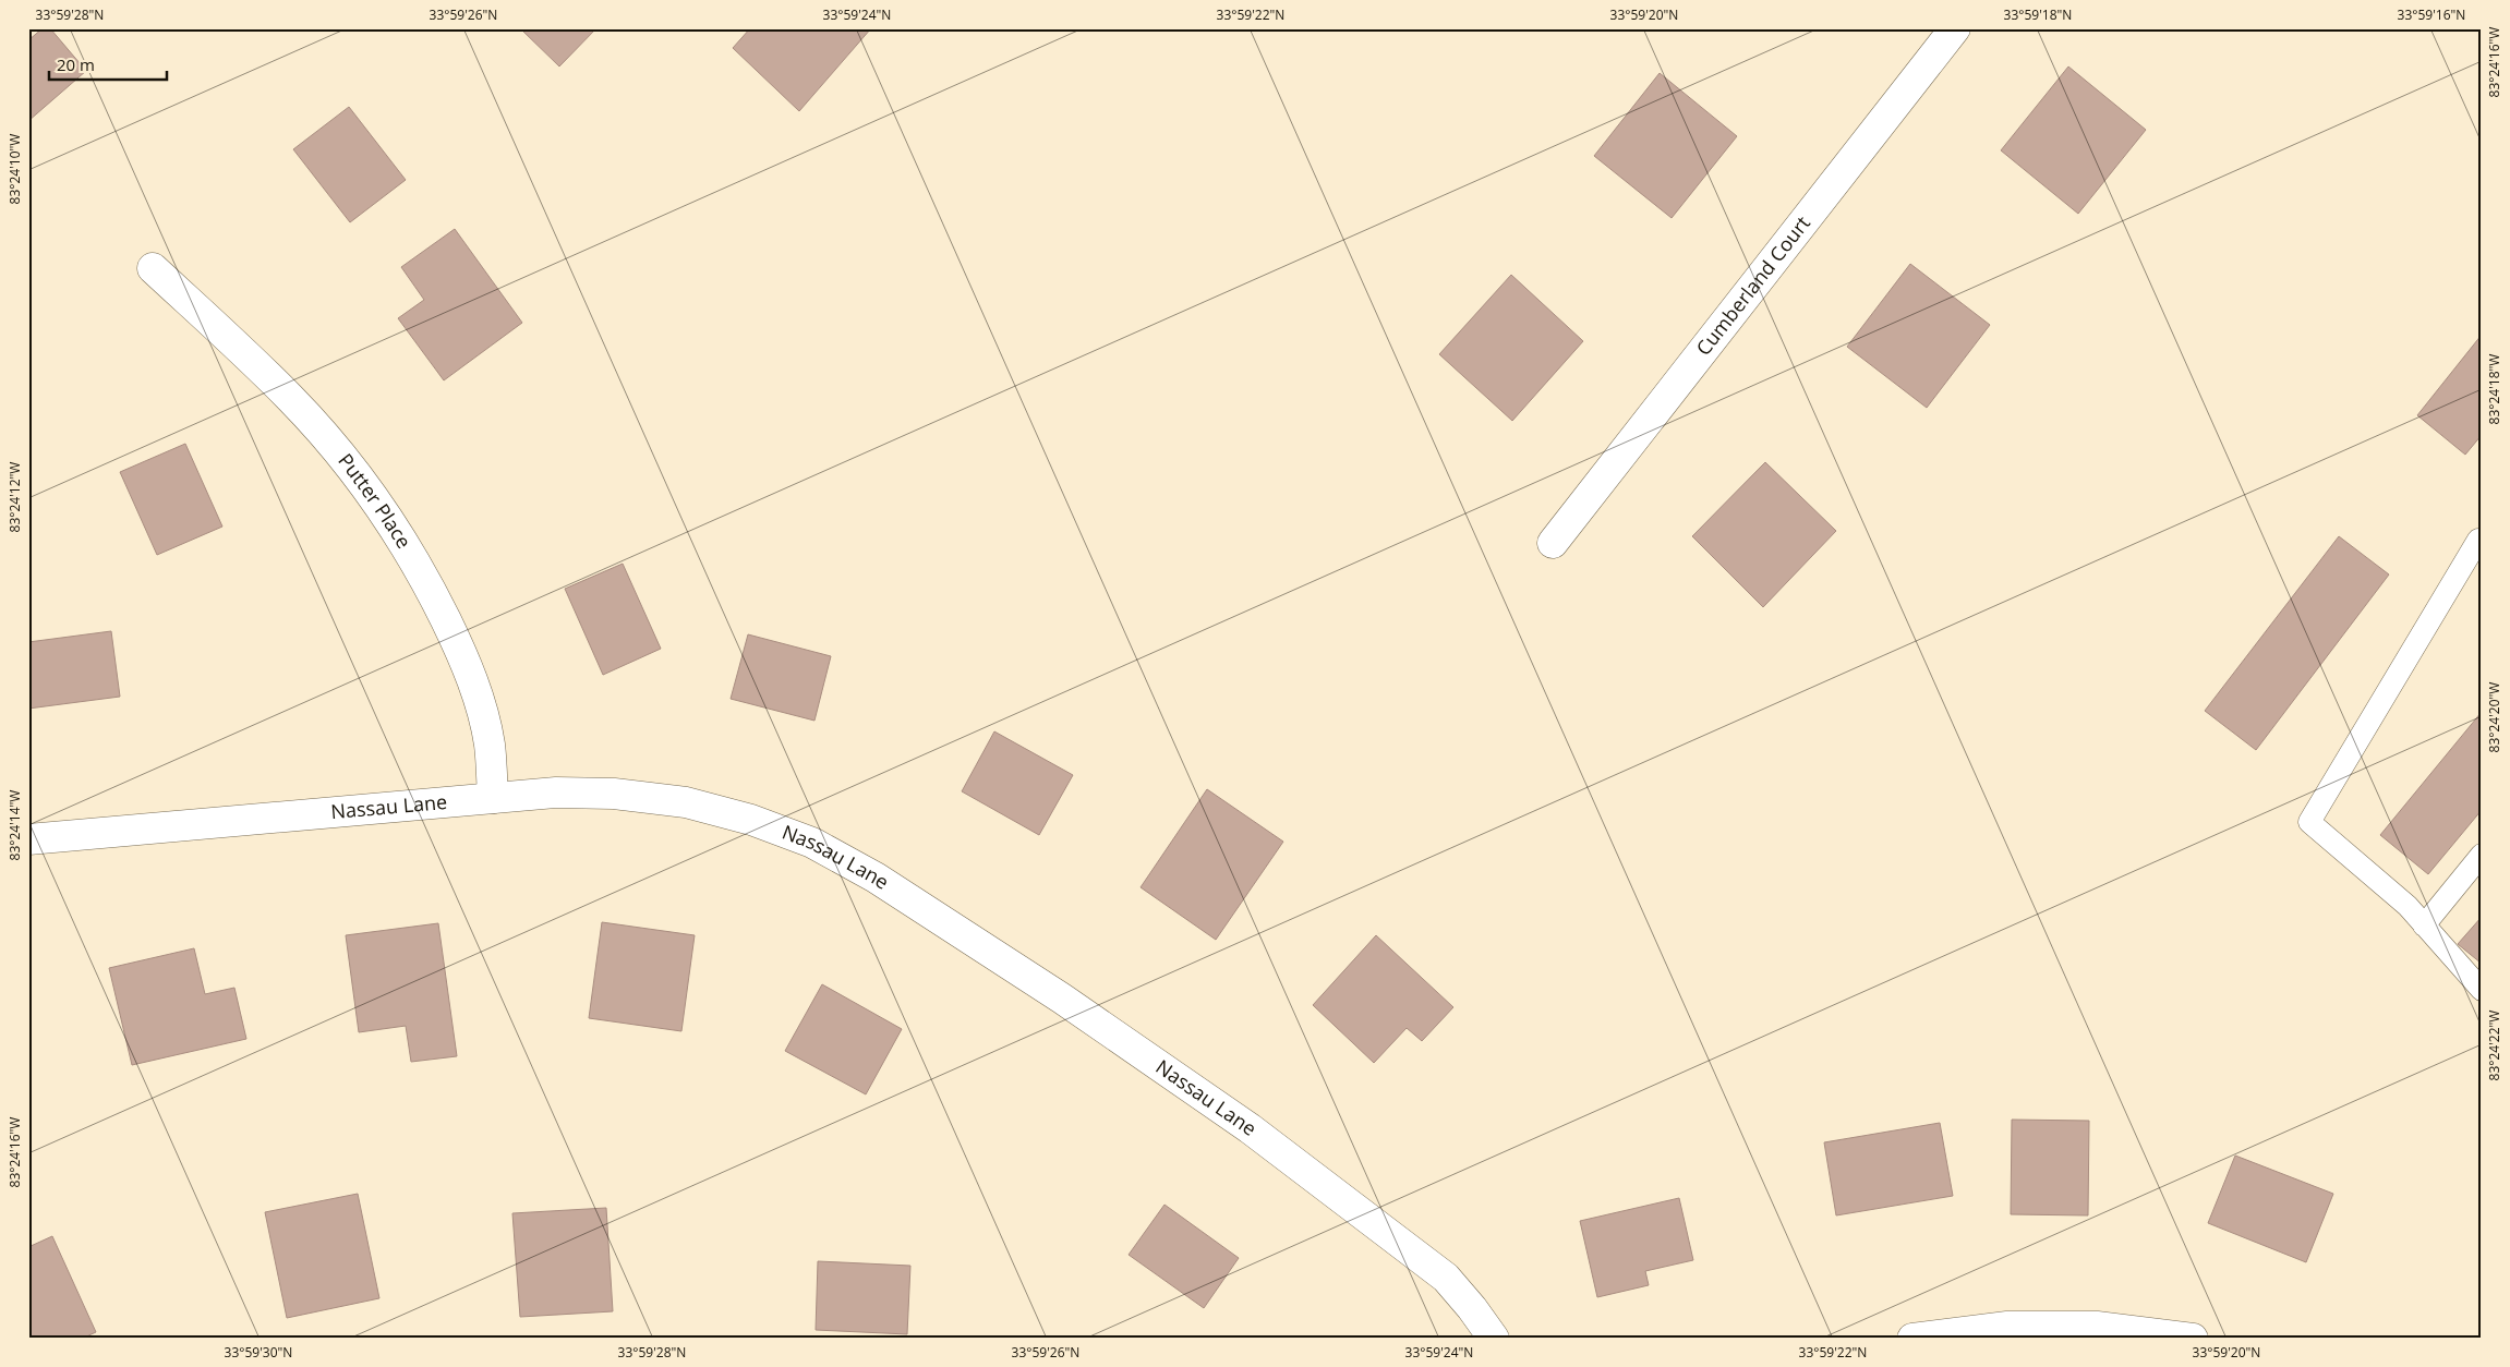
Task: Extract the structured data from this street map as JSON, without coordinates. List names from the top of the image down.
{
  "streets": {
    "street": ["Cumberland Court", "Putter Place", "Nassau Lane"]
  },
  "crossings": [
    ["Putter Place", "Nassau Lane"]
  ],
  "scale_bar": "20 m",
  "coordinates": [
    "33°59'28\"N",
    "33°59'26\"N",
    "33°59'24\"N",
    "33°59'22\"N",
    "33°59'20\"N",
    "33°59'18\"N",
    "33°59'16\"N",
    "83°24'16\"W",
    "83°24'10\"W",
    "83°24'18\"W",
    "83°24'12\"W",
    "83°24'20\"W",
    "83°24'14\"W",
    "83°24'22\"W",
    "33°59'30\"N"
  ]
}
